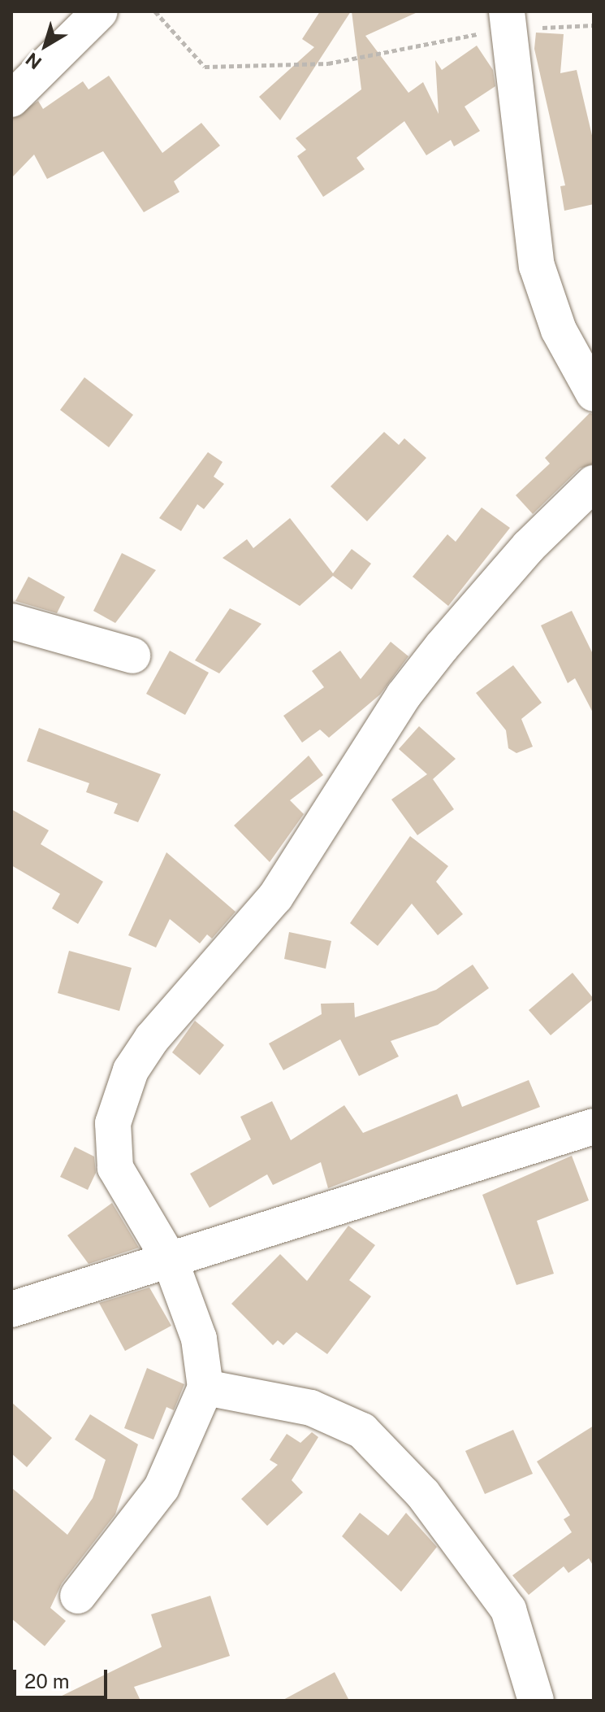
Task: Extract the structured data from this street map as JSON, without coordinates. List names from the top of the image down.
{
  "scale_bar": "20 m",
  "north": "bottom left"
}
